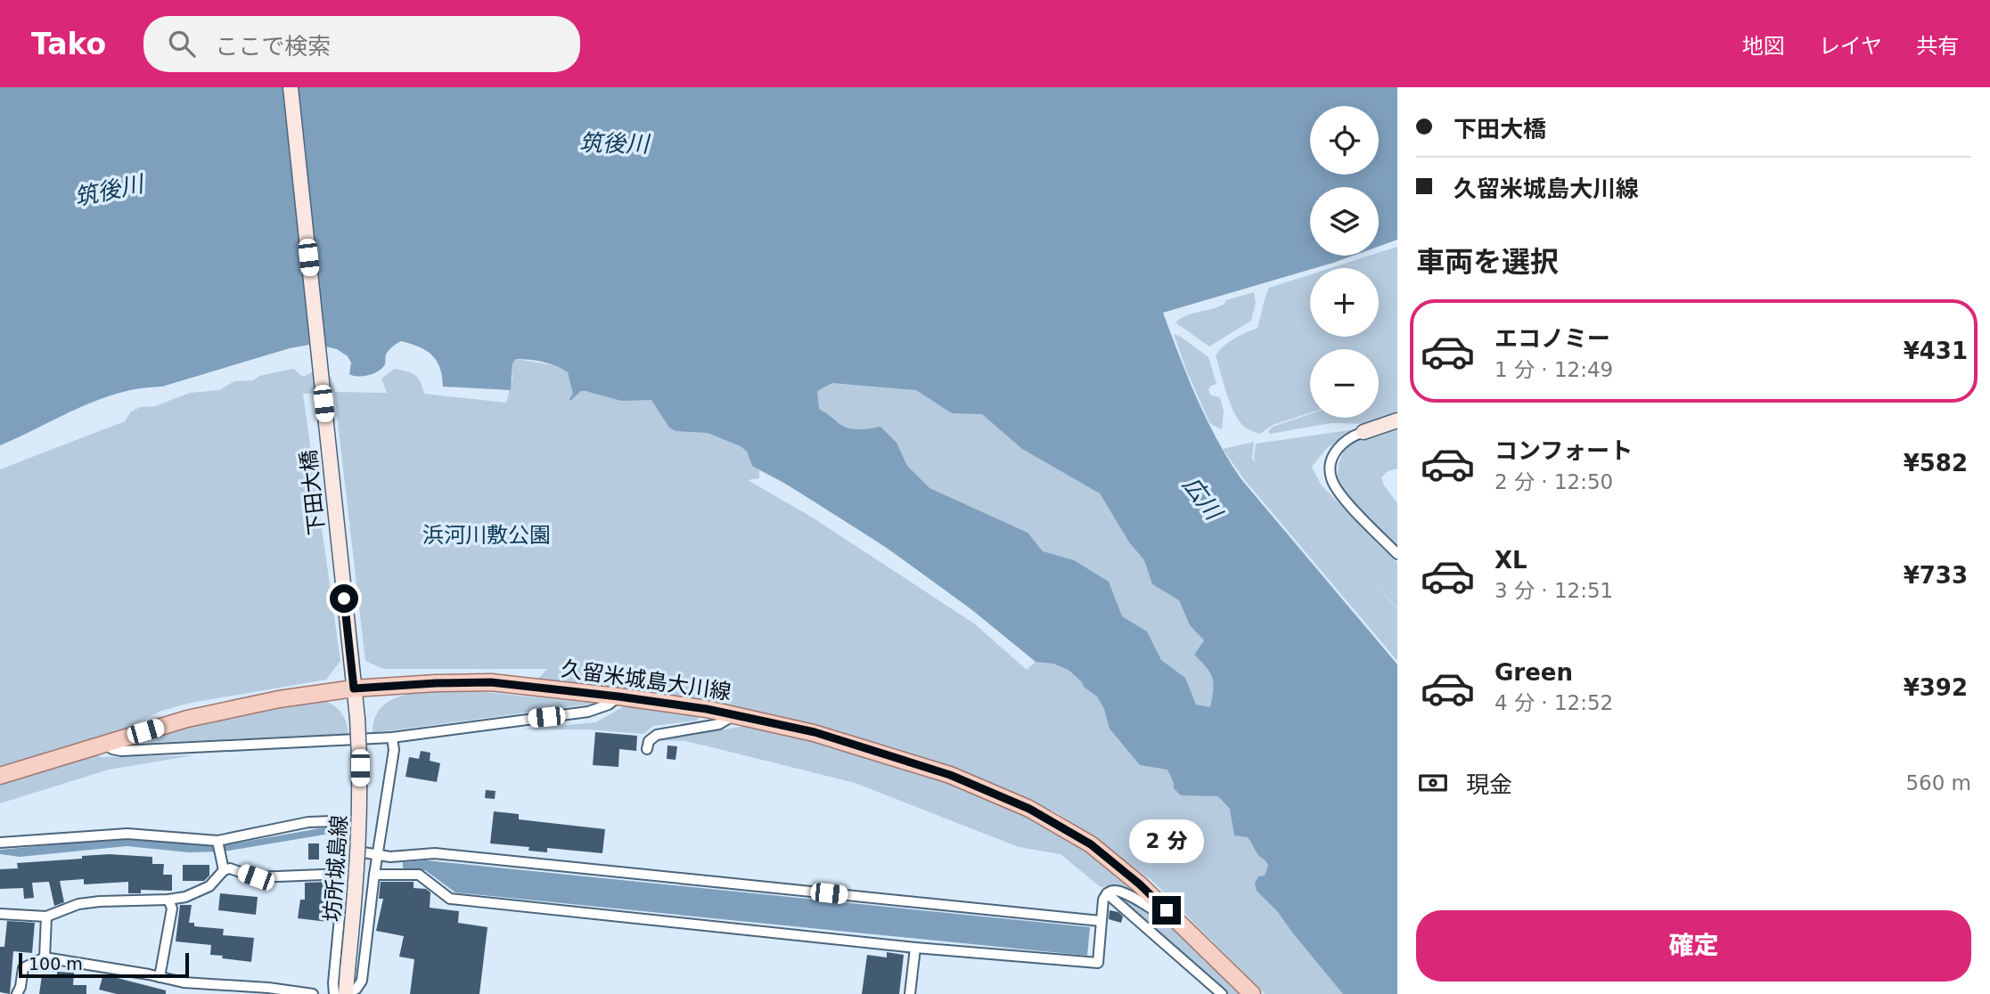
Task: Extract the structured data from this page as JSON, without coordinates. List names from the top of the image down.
{
  "streets": {
    "main road": ["下田大橋", "久留米城島大川線", "坊所城島線"]
  },
  "crossings": [
    ["下田大橋", "坊所城島線"],
    ["久留米城島大川線", "坊所城島線"]
  ],
  "water": ["筑後川", "広川"],
  "parks": ["浜河川敷公園"],
  "scale_bar": "100 m",
  "page": {
    "header": "Tako",
    "search": "ここで検索",
    "nav": ["地図", "レイヤ", "共有"],
    "banner": ["下田大橋", "久留米城島大川線"],
    "map_buttons": ["+", "−"],
    "heading": "車両を選択",
    "list": [
      {
        "name": "エコノミー",
        "note": "1 分 · 12:49",
        "value": "¥431"
      },
      {
        "name": "コンフォート",
        "note": "2 分 · 12:50",
        "value": "¥582"
      },
      {
        "name": "XL",
        "note": "3 分 · 12:51",
        "value": "¥733"
      },
      {
        "name": "Green",
        "note": "4 分 · 12:52",
        "value": "¥392"
      }
    ],
    "pay": ["現金", "560 m"],
    "bubble": "2 分",
    "buttons": "確定",
    "scale": "100 m"
  }
}
